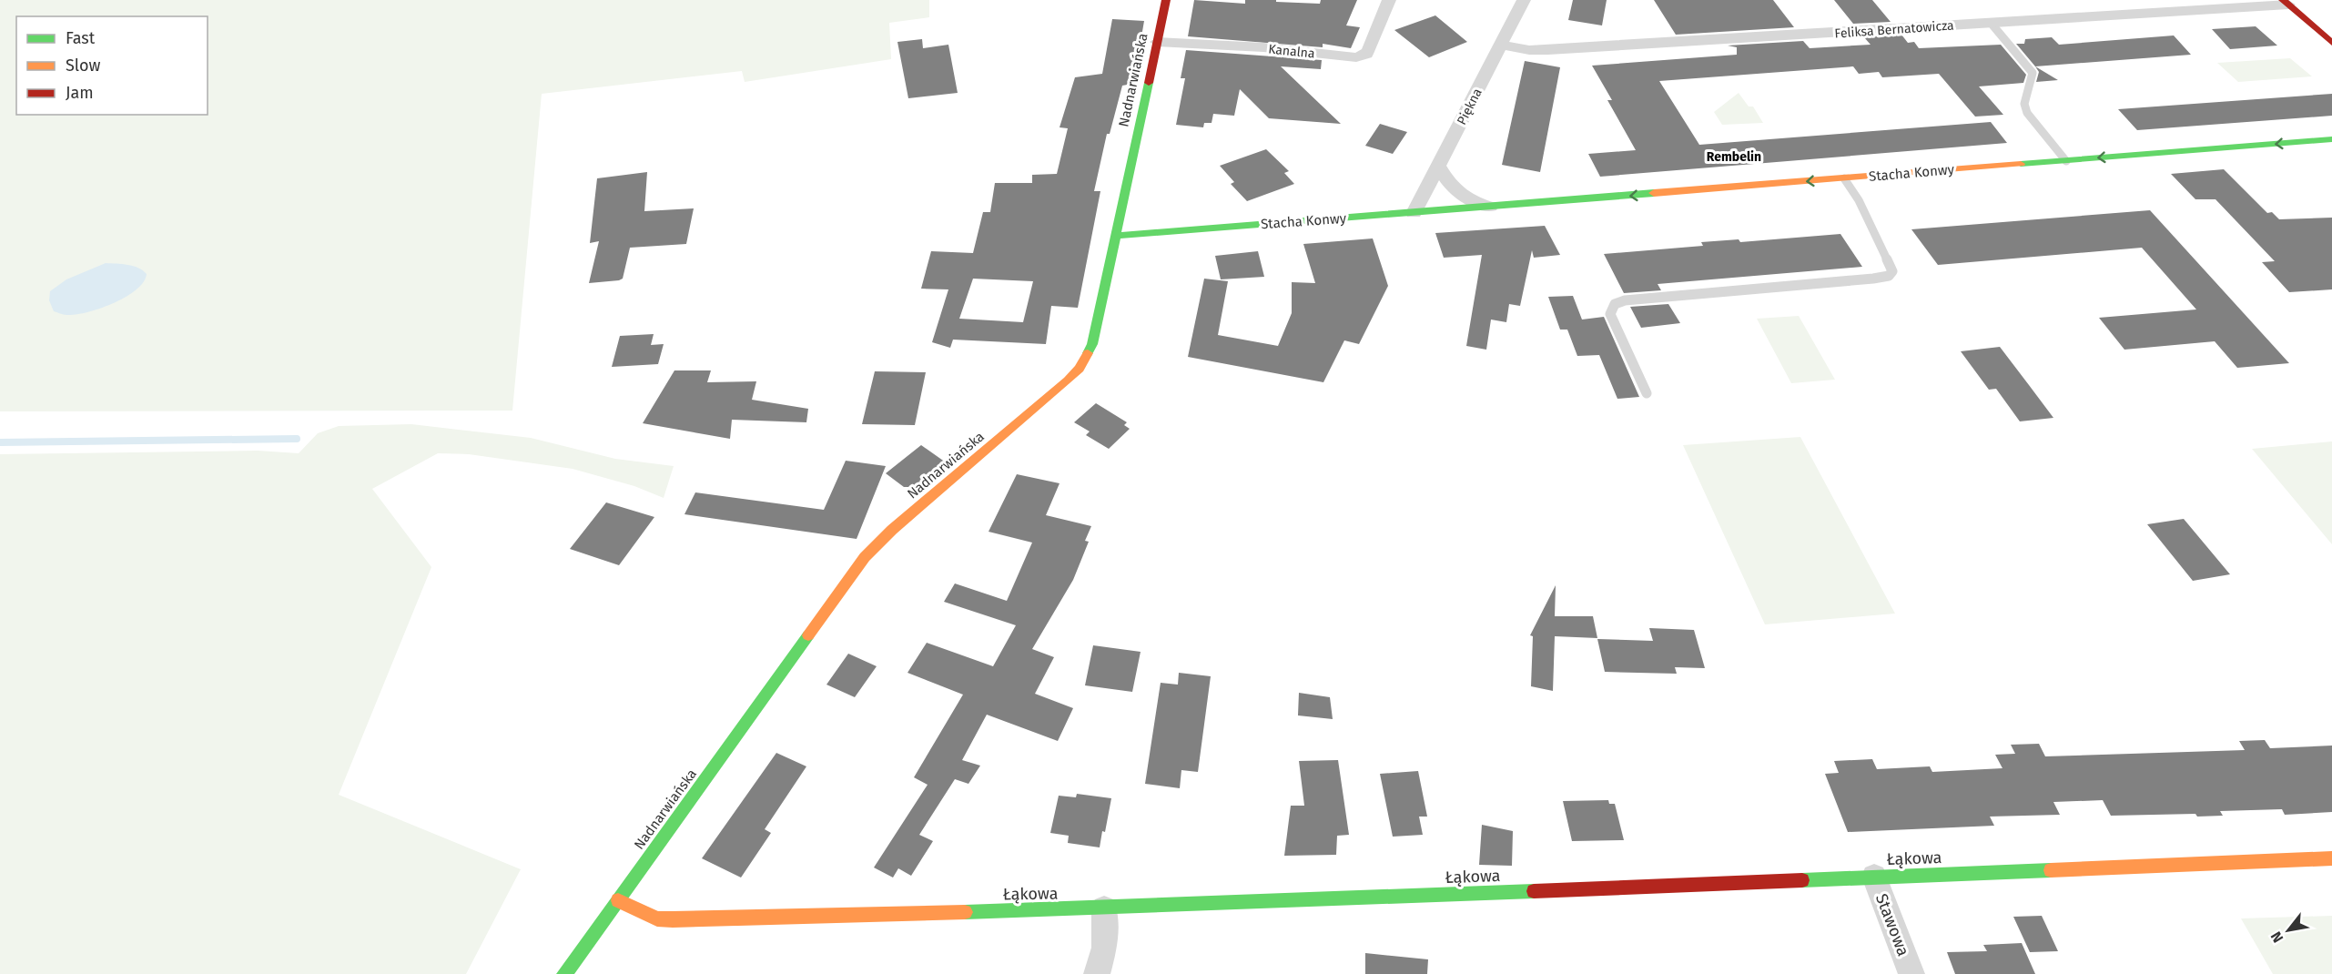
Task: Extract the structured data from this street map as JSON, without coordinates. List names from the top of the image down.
{
  "streets": {
    "street": [
      "Feliksa Bernatowicza",
      "Kanalna",
      "Nadnarwiańska",
      "Piękna",
      "Stacha Konwy",
      "Łąkowa",
      "Stawowa"
    ]
  },
  "crossings": [
    ["Feliksa Bernatowicza", "Piękna"],
    ["Kanalna", "Nadnarwiańska"],
    ["Nadnarwiańska", "Stacha Konwy"],
    ["Nadnarwiańska", "Łąkowa"],
    ["Piękna", "Stacha Konwy"],
    ["Łąkowa", "Stawowa"]
  ],
  "one_way": ["Stacha Konwy"],
  "districts": ["Rembelin"],
  "legend": ["Fast", "Slow", "Jam"],
  "north": "bottom left"
}
